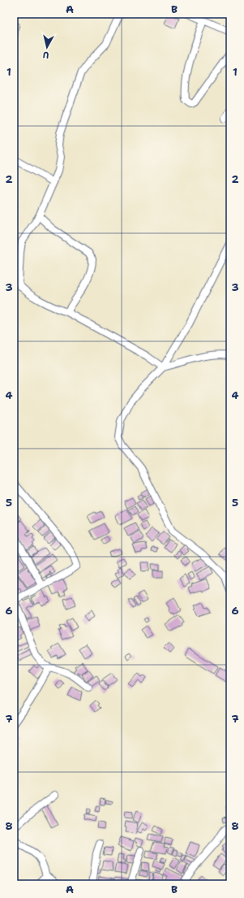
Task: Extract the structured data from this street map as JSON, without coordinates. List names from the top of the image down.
{
  "north": "bottom",
  "grid": {
    "columns": ["A", "B"],
    "rows": [
      "1",
      "2",
      "3",
      "4",
      "5",
      "6",
      "7",
      "8"
    ]
  }
}
